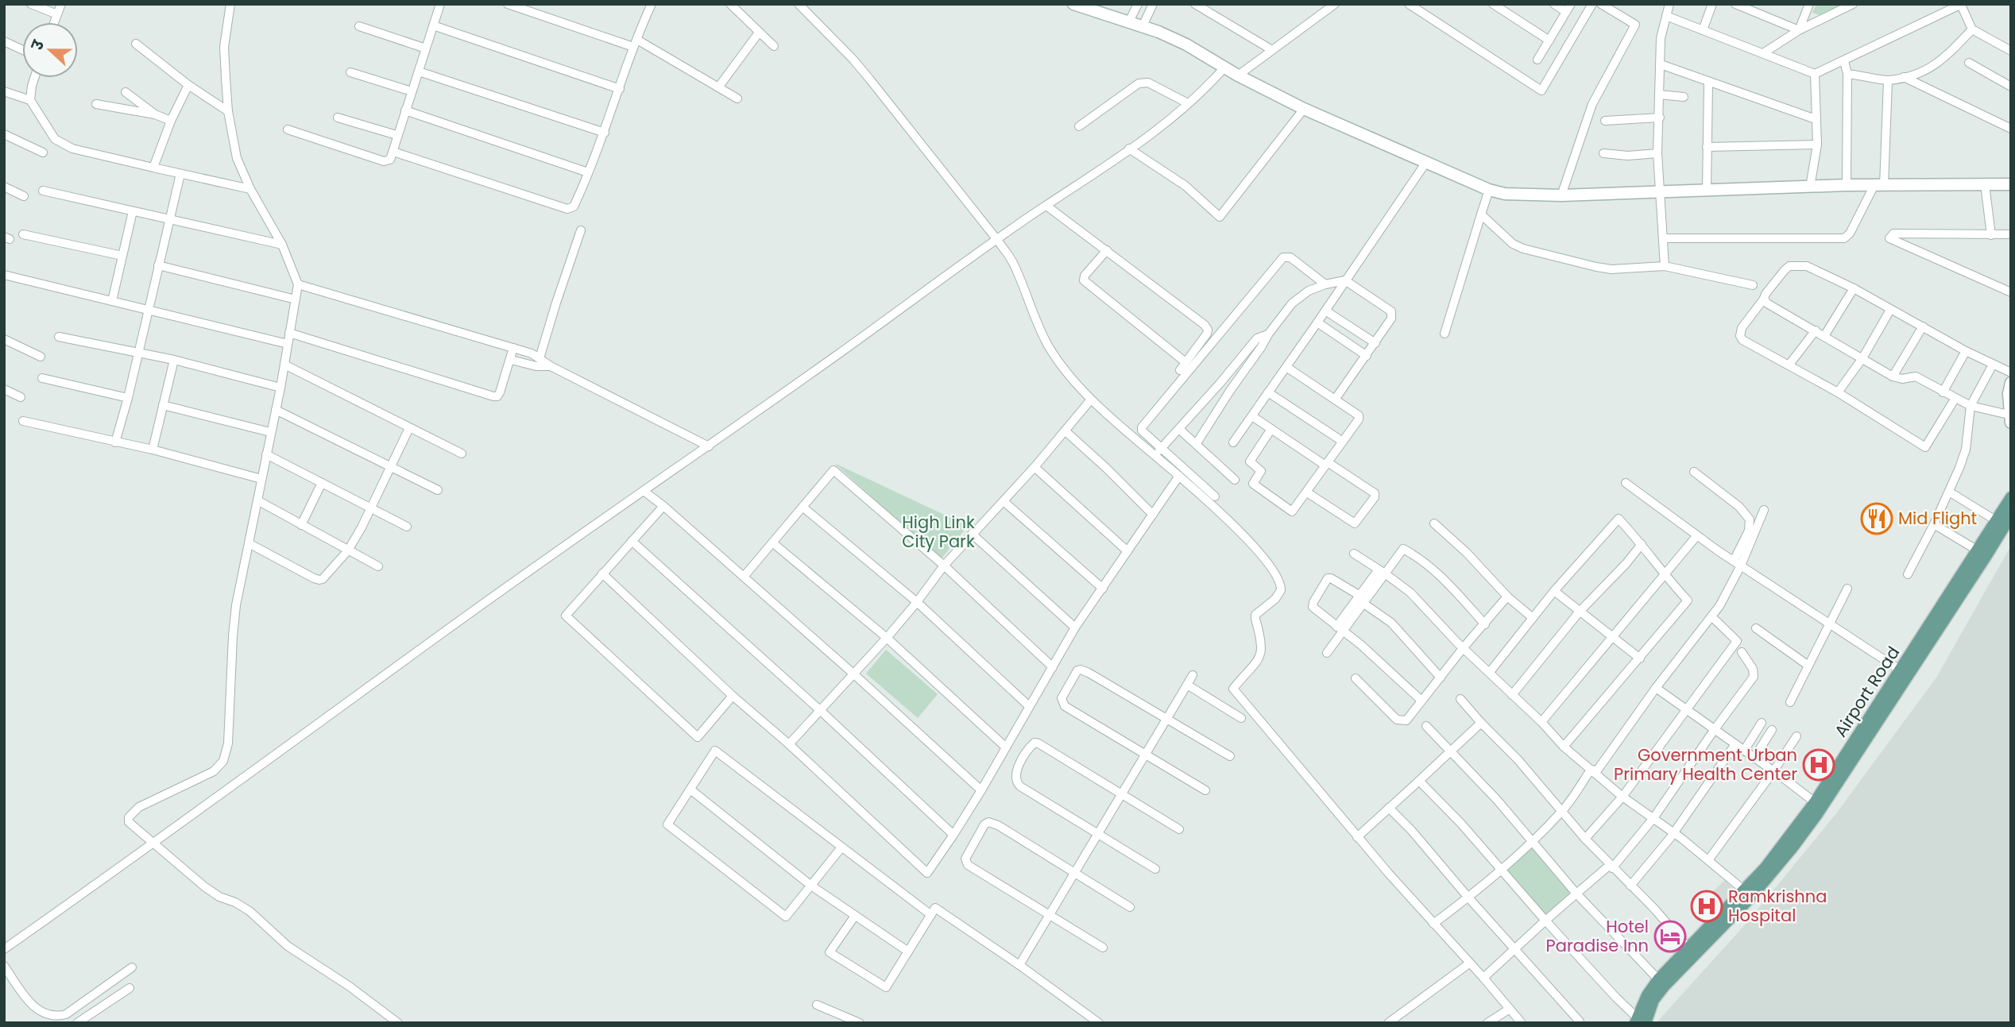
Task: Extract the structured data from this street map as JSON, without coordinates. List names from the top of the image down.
{
  "streets": {
    "main road": ["Airport Road"]
  },
  "parks": ["High Link City Park"],
  "places": {
    "restaurant": ["Mid Flight"],
    "hospital": ["Government Urban Primary Health Center", "Ramkrishna Hospital"],
    "hotel": ["Hotel Paradise Inn"]
  },
  "north": "left"
}
